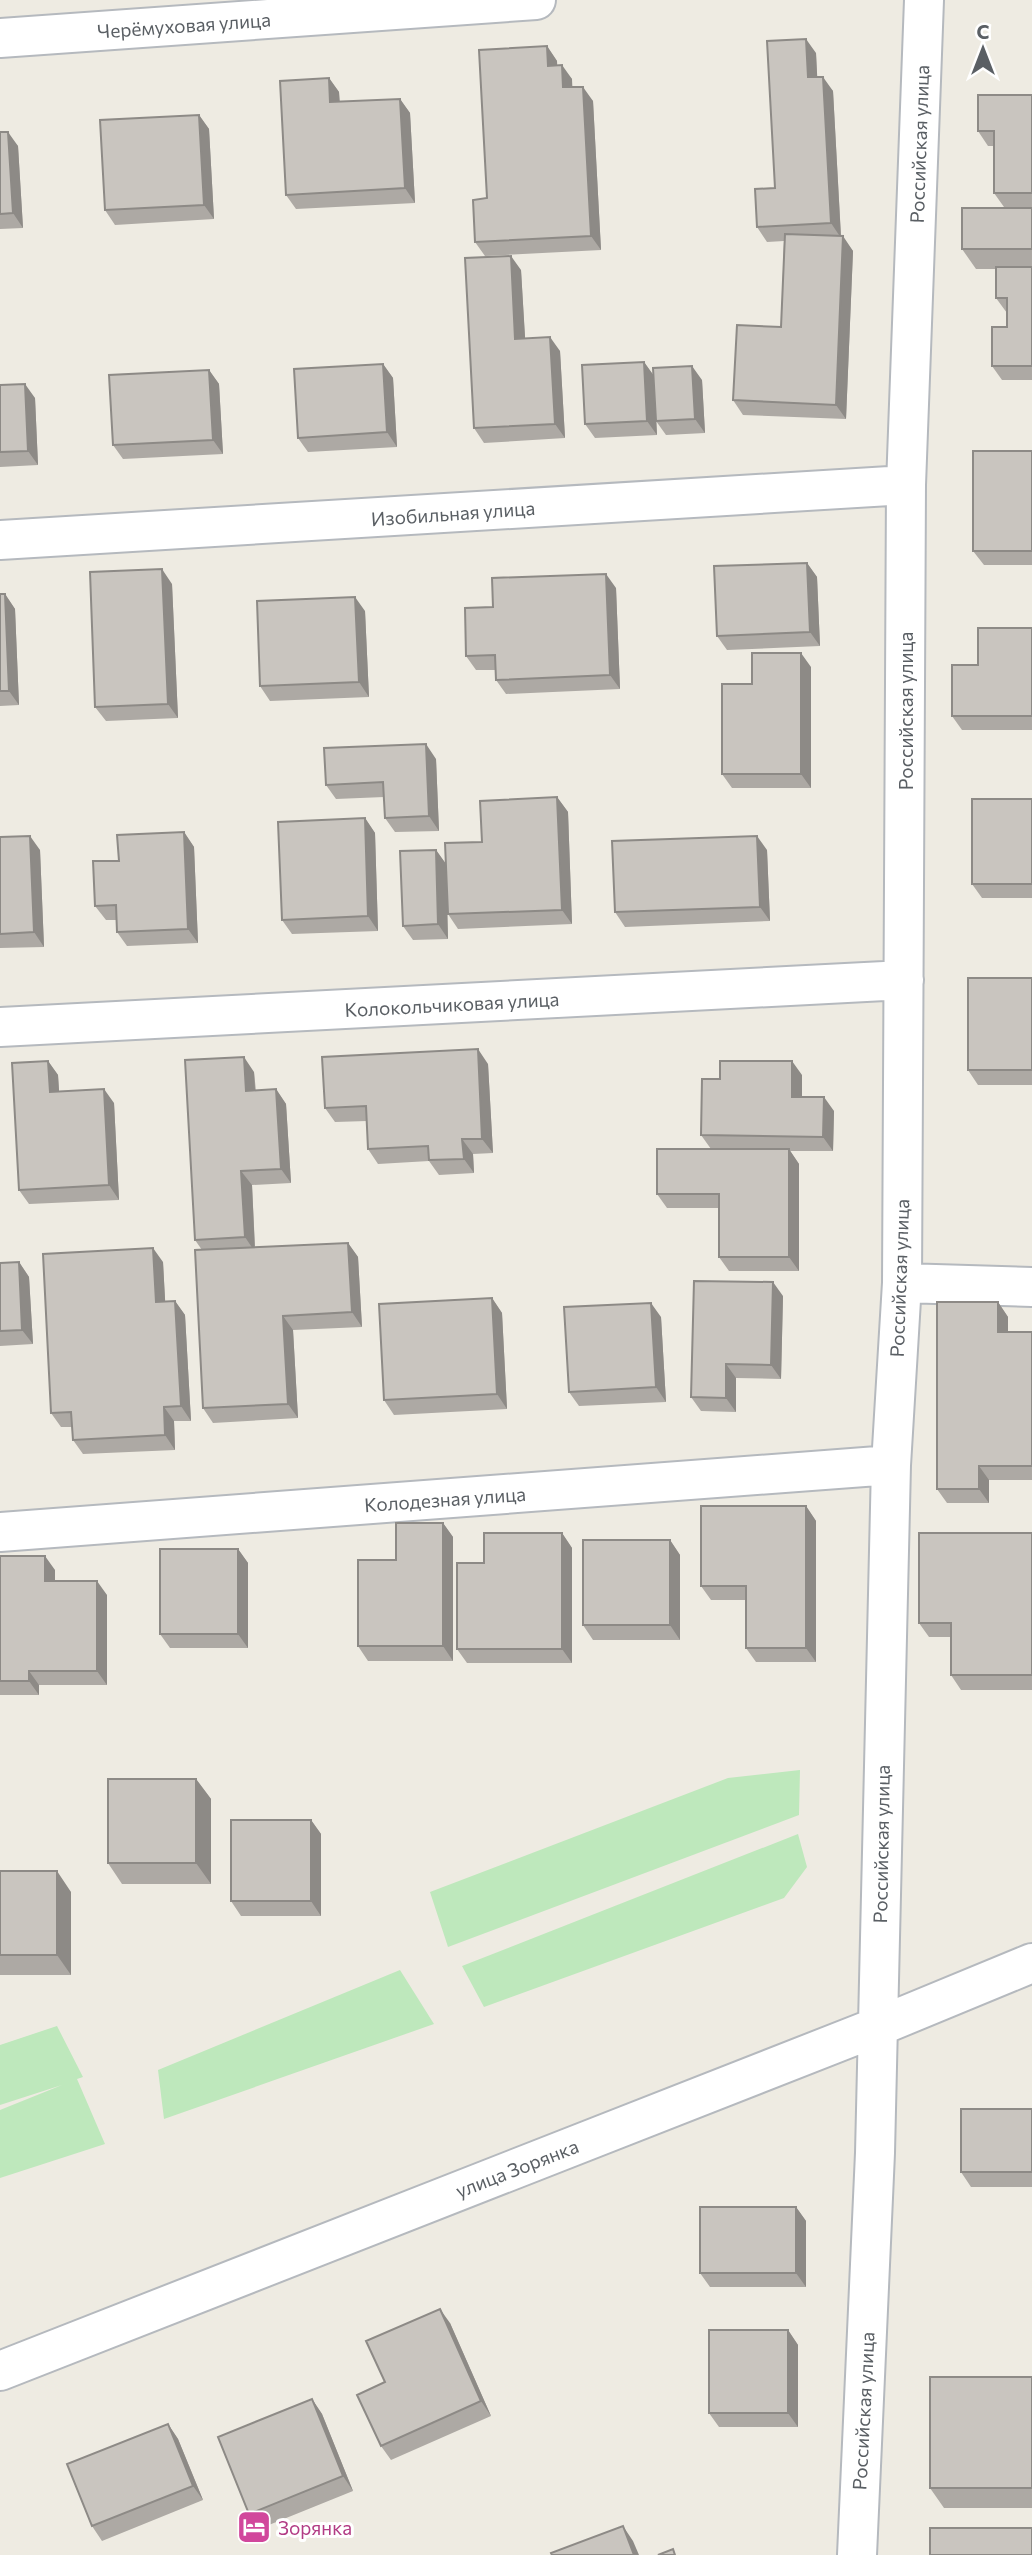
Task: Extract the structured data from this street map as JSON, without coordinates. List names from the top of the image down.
{
  "streets": {
    "street": [
      "Черёмуховая улица",
      "Российская улица",
      "Изобильная улица",
      "Колокольчиковая улица",
      "Колодезная улица",
      "улица Зорянка"
    ]
  },
  "crossings": [
    ["Российская улица", "Изобильная улица"],
    ["Российская улица", "Колокольчиковая улица"],
    ["Российская улица", "Колодезная улица"],
    ["Российская улица", "улица Зорянка"]
  ],
  "places": {
    "hotel": ["Зорянка"]
  },
  "north": "top"
}
